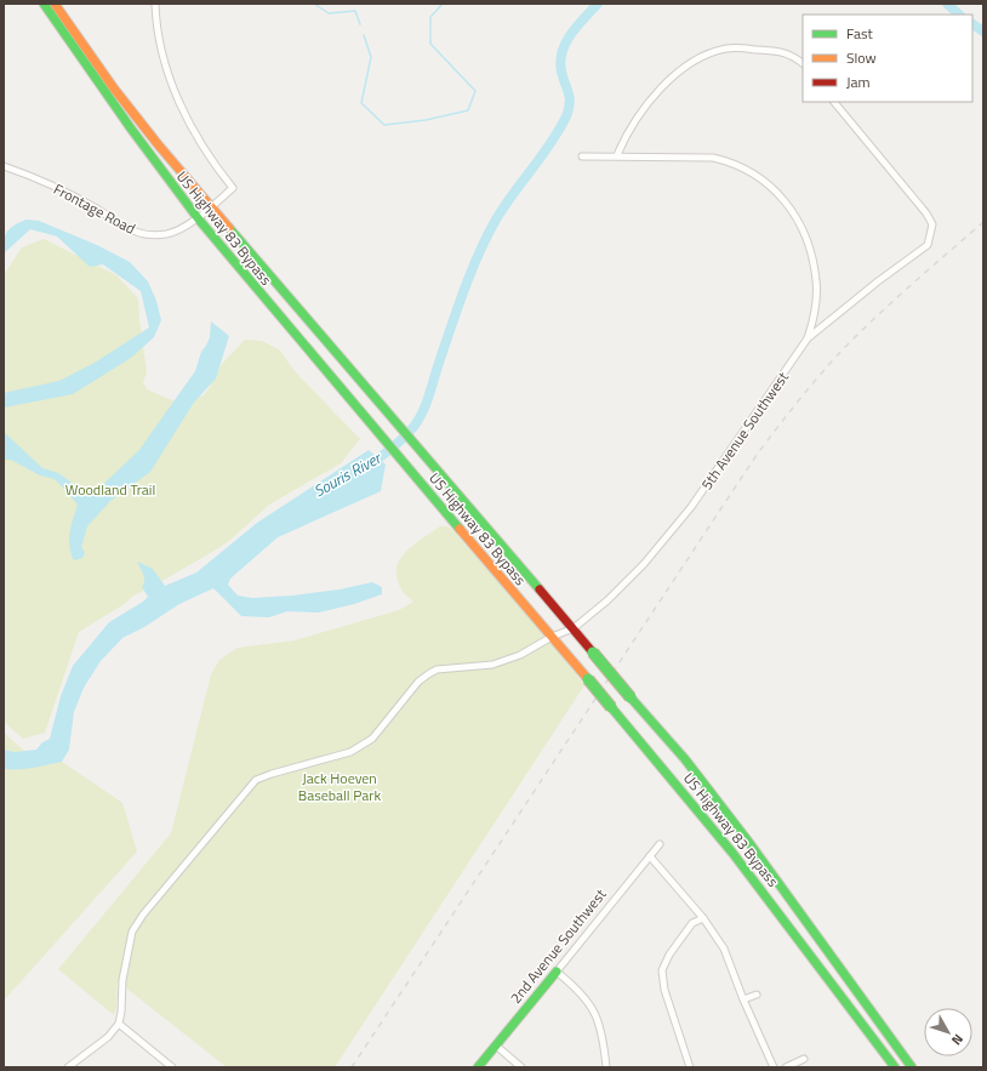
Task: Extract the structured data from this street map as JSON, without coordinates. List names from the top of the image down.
{
  "streets": {
    "main road": ["US Highway 83 Bypass", "2nd Avenue Southwest"],
    "street": ["Frontage Road", "5th Avenue Southwest"]
  },
  "crossings": [
    ["Frontage Road", "US Highway 83 Bypass"],
    ["US Highway 83 Bypass", "5th Avenue Southwest"]
  ],
  "water": ["Souris River"],
  "parks": ["Woodland Trail", "Jack Hoeven Baseball Park"],
  "legend": ["Fast", "Slow", "Jam"],
  "north": "bottom right"
}
